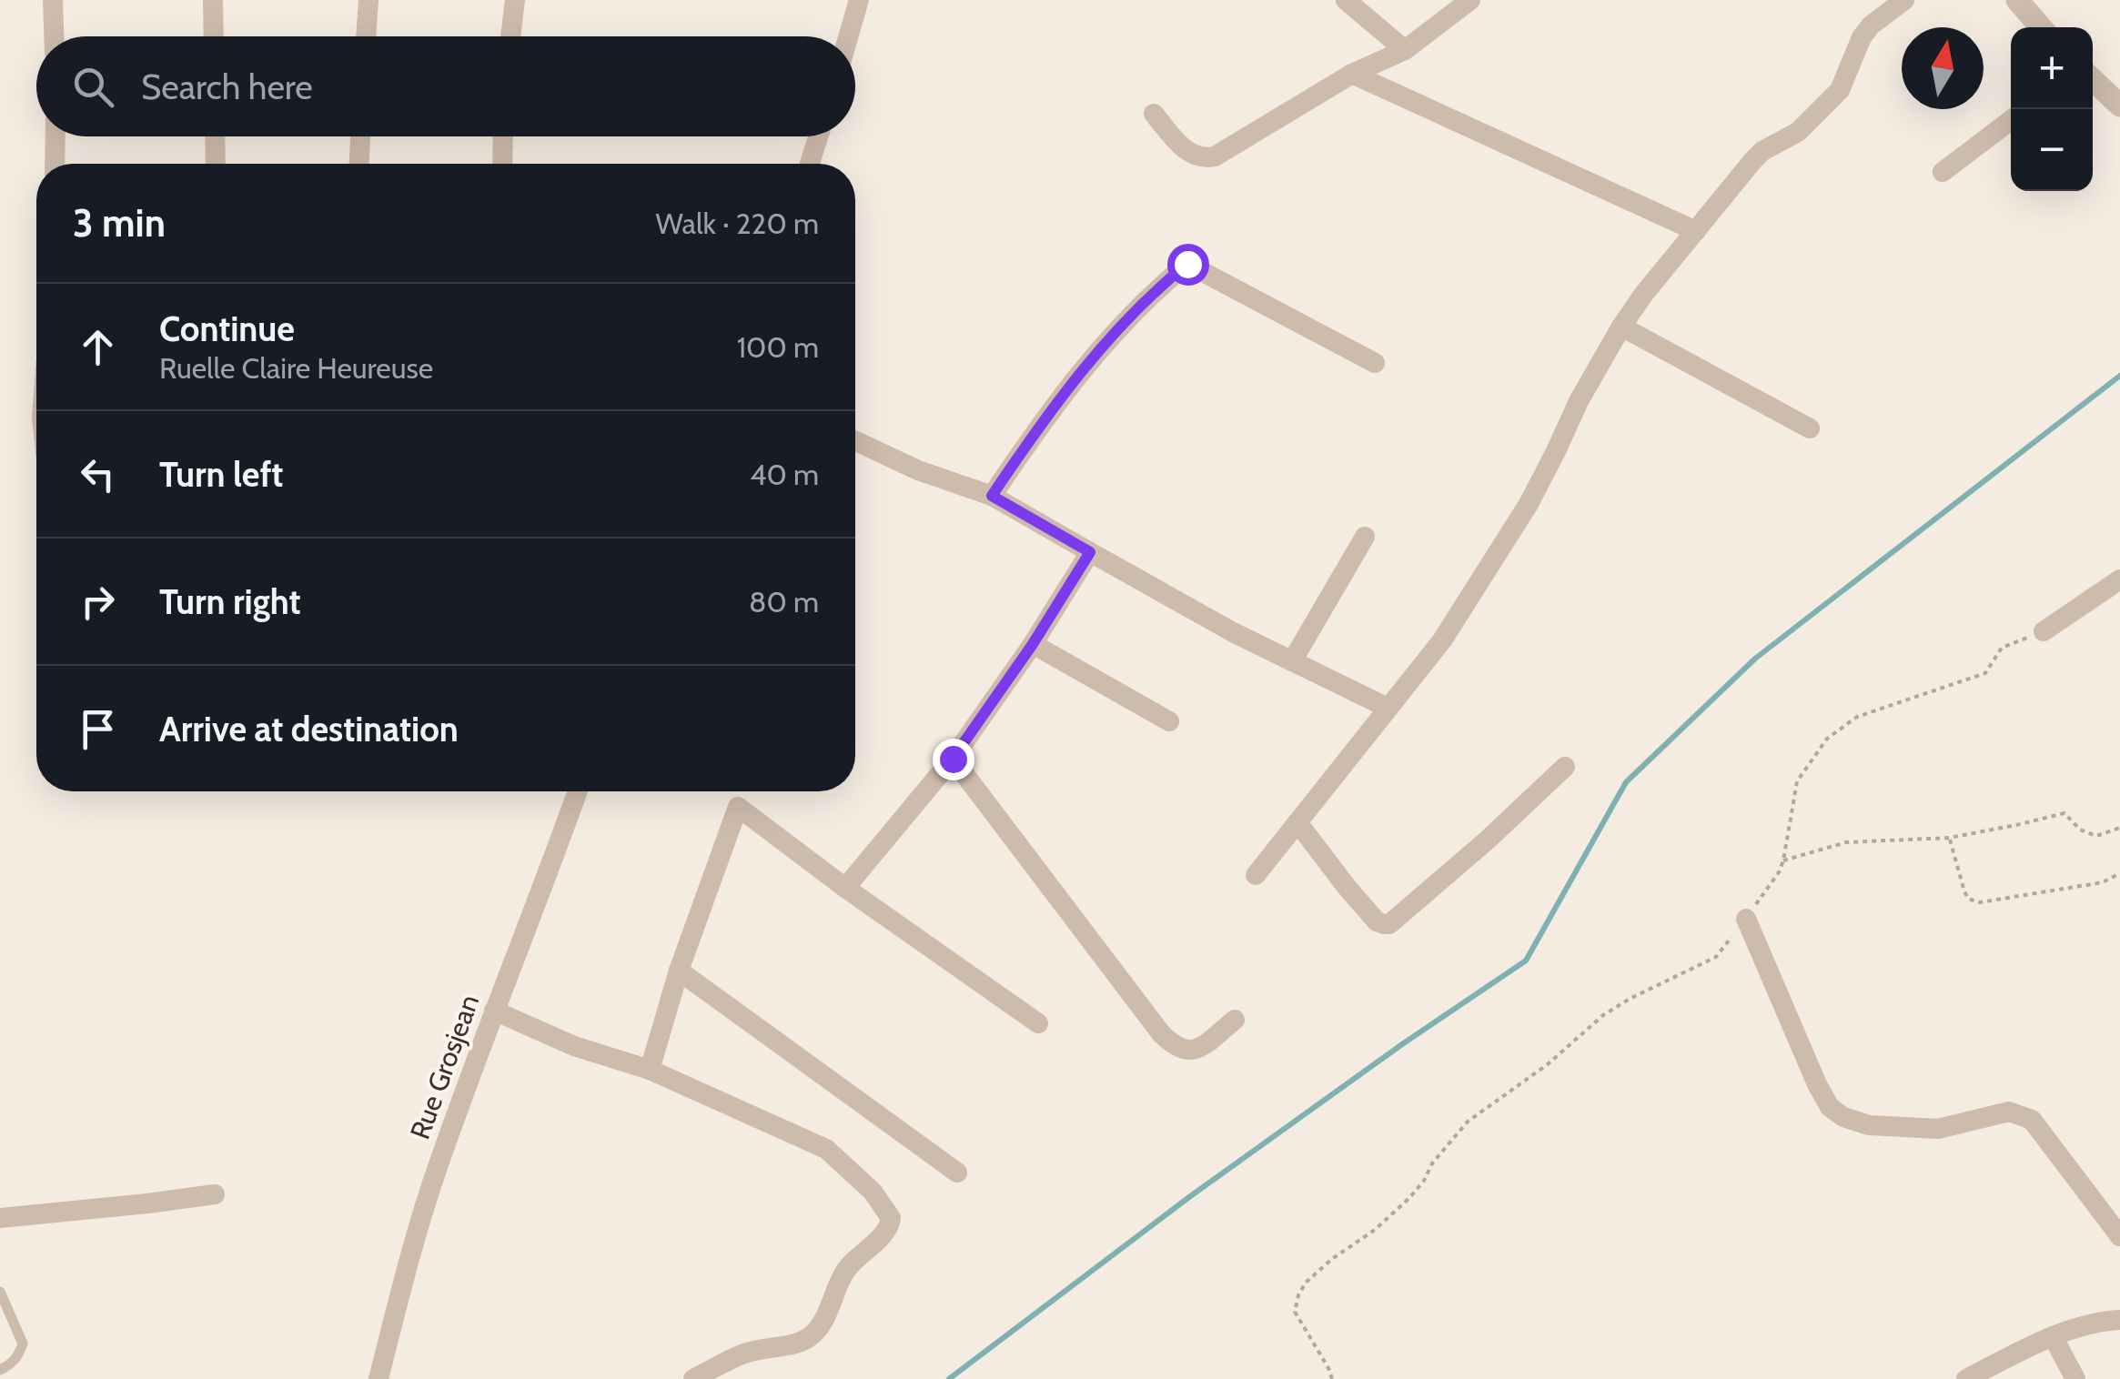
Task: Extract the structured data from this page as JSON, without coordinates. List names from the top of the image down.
{
  "streets": {
    "street": ["Rue Grosjean"]
  },
  "north": "top",
  "page": {
    "map_buttons": ["+", "−"],
    "search": "Search here",
    "heading": ["3 min", "Walk · 220 m"],
    "list": [
      ["Continue", "Ruelle Claire Heureuse", "100 m"],
      ["Turn left", "40 m"],
      ["Turn right", "80 m"],
      "Arrive at destination"
    ]
  }
}
